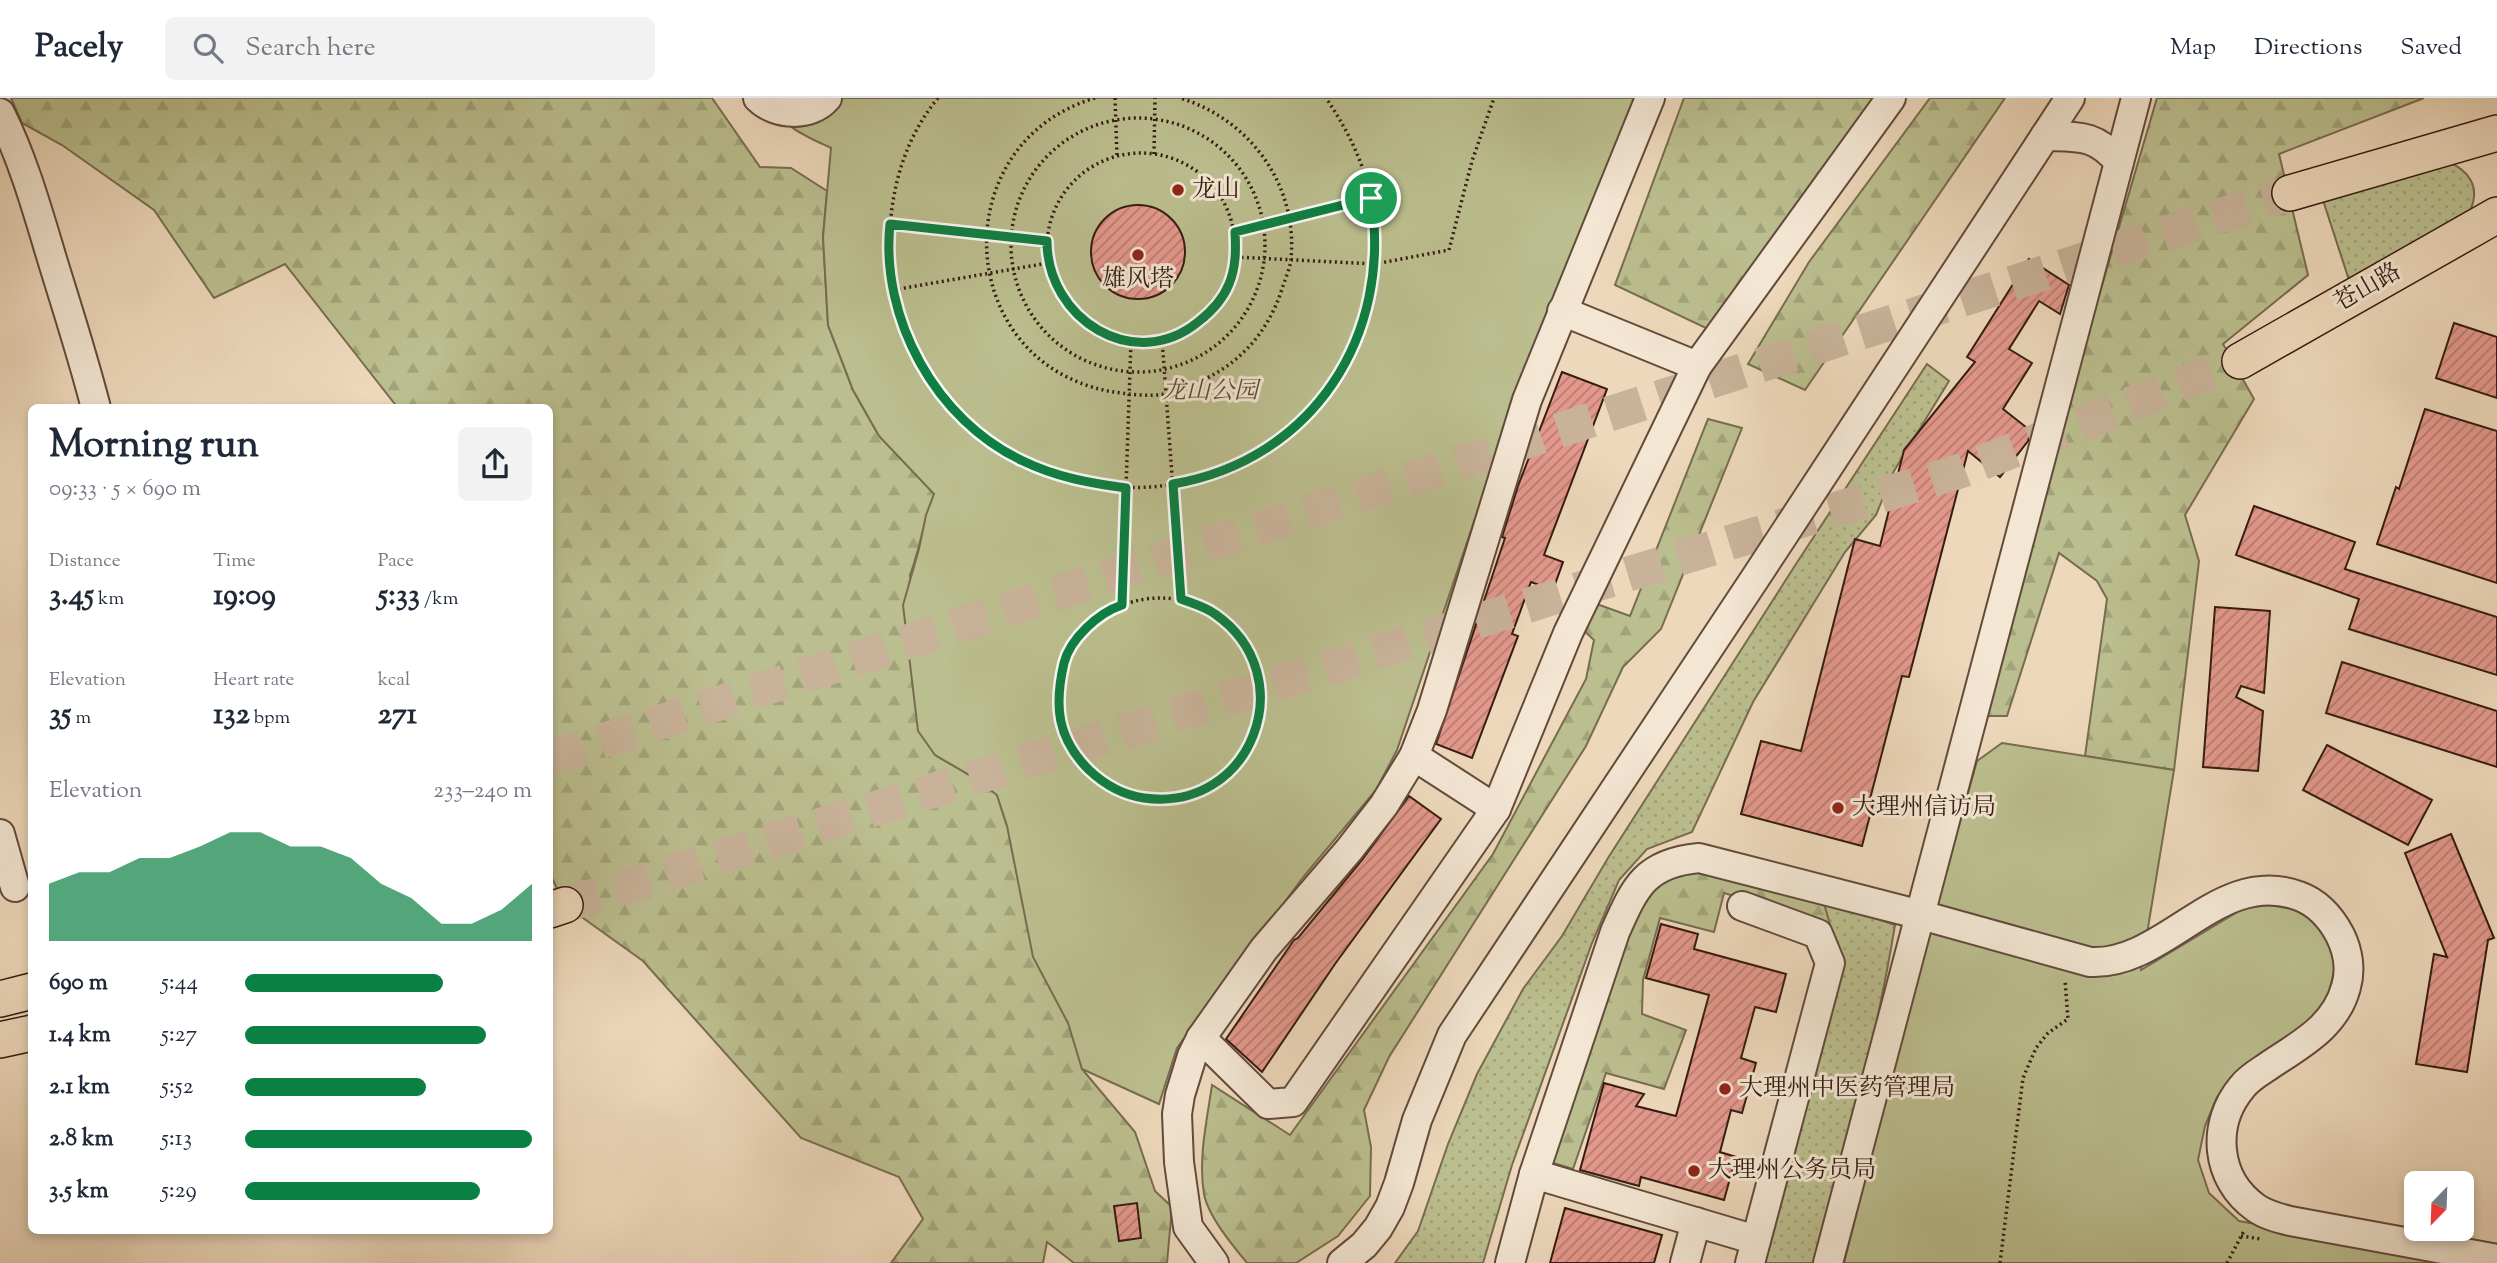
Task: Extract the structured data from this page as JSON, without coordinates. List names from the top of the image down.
{
  "streets": {
    "main road": ["苍山路"]
  },
  "parks": ["龙山公园"],
  "places": [
    "龙山",
    "雄风塔",
    "大理州信访局",
    "大理州中医药管理局",
    "大理州公务员局"
  ],
  "north": "bottom left",
  "page": {
    "header": "Pacely",
    "search": "Search here",
    "nav": ["Map", "Directions", "Saved"],
    "heading": ["Morning run", "09:33 · 5 × 690 m"],
    "stats": [
      ["Distance", "3.45 km"],
      ["Time", "19:09"],
      ["Pace", "5:33 /km"],
      ["Elevation", "35 m"],
      ["Heart rate", "132 bpm"],
      ["kcal", "271"]
    ],
    "chart": ["Elevation", "233–240 m"],
    "list": [
      {
        "name": "690 m",
        "note": "5:44"
      },
      {
        "name": "1.4 km",
        "note": "5:27"
      },
      {
        "name": "2.1 km",
        "note": "5:52"
      },
      {
        "name": "2.8 km",
        "note": "5:13"
      },
      {
        "name": "3.5 km",
        "note": "5:29"
      }
    ]
  }
}
